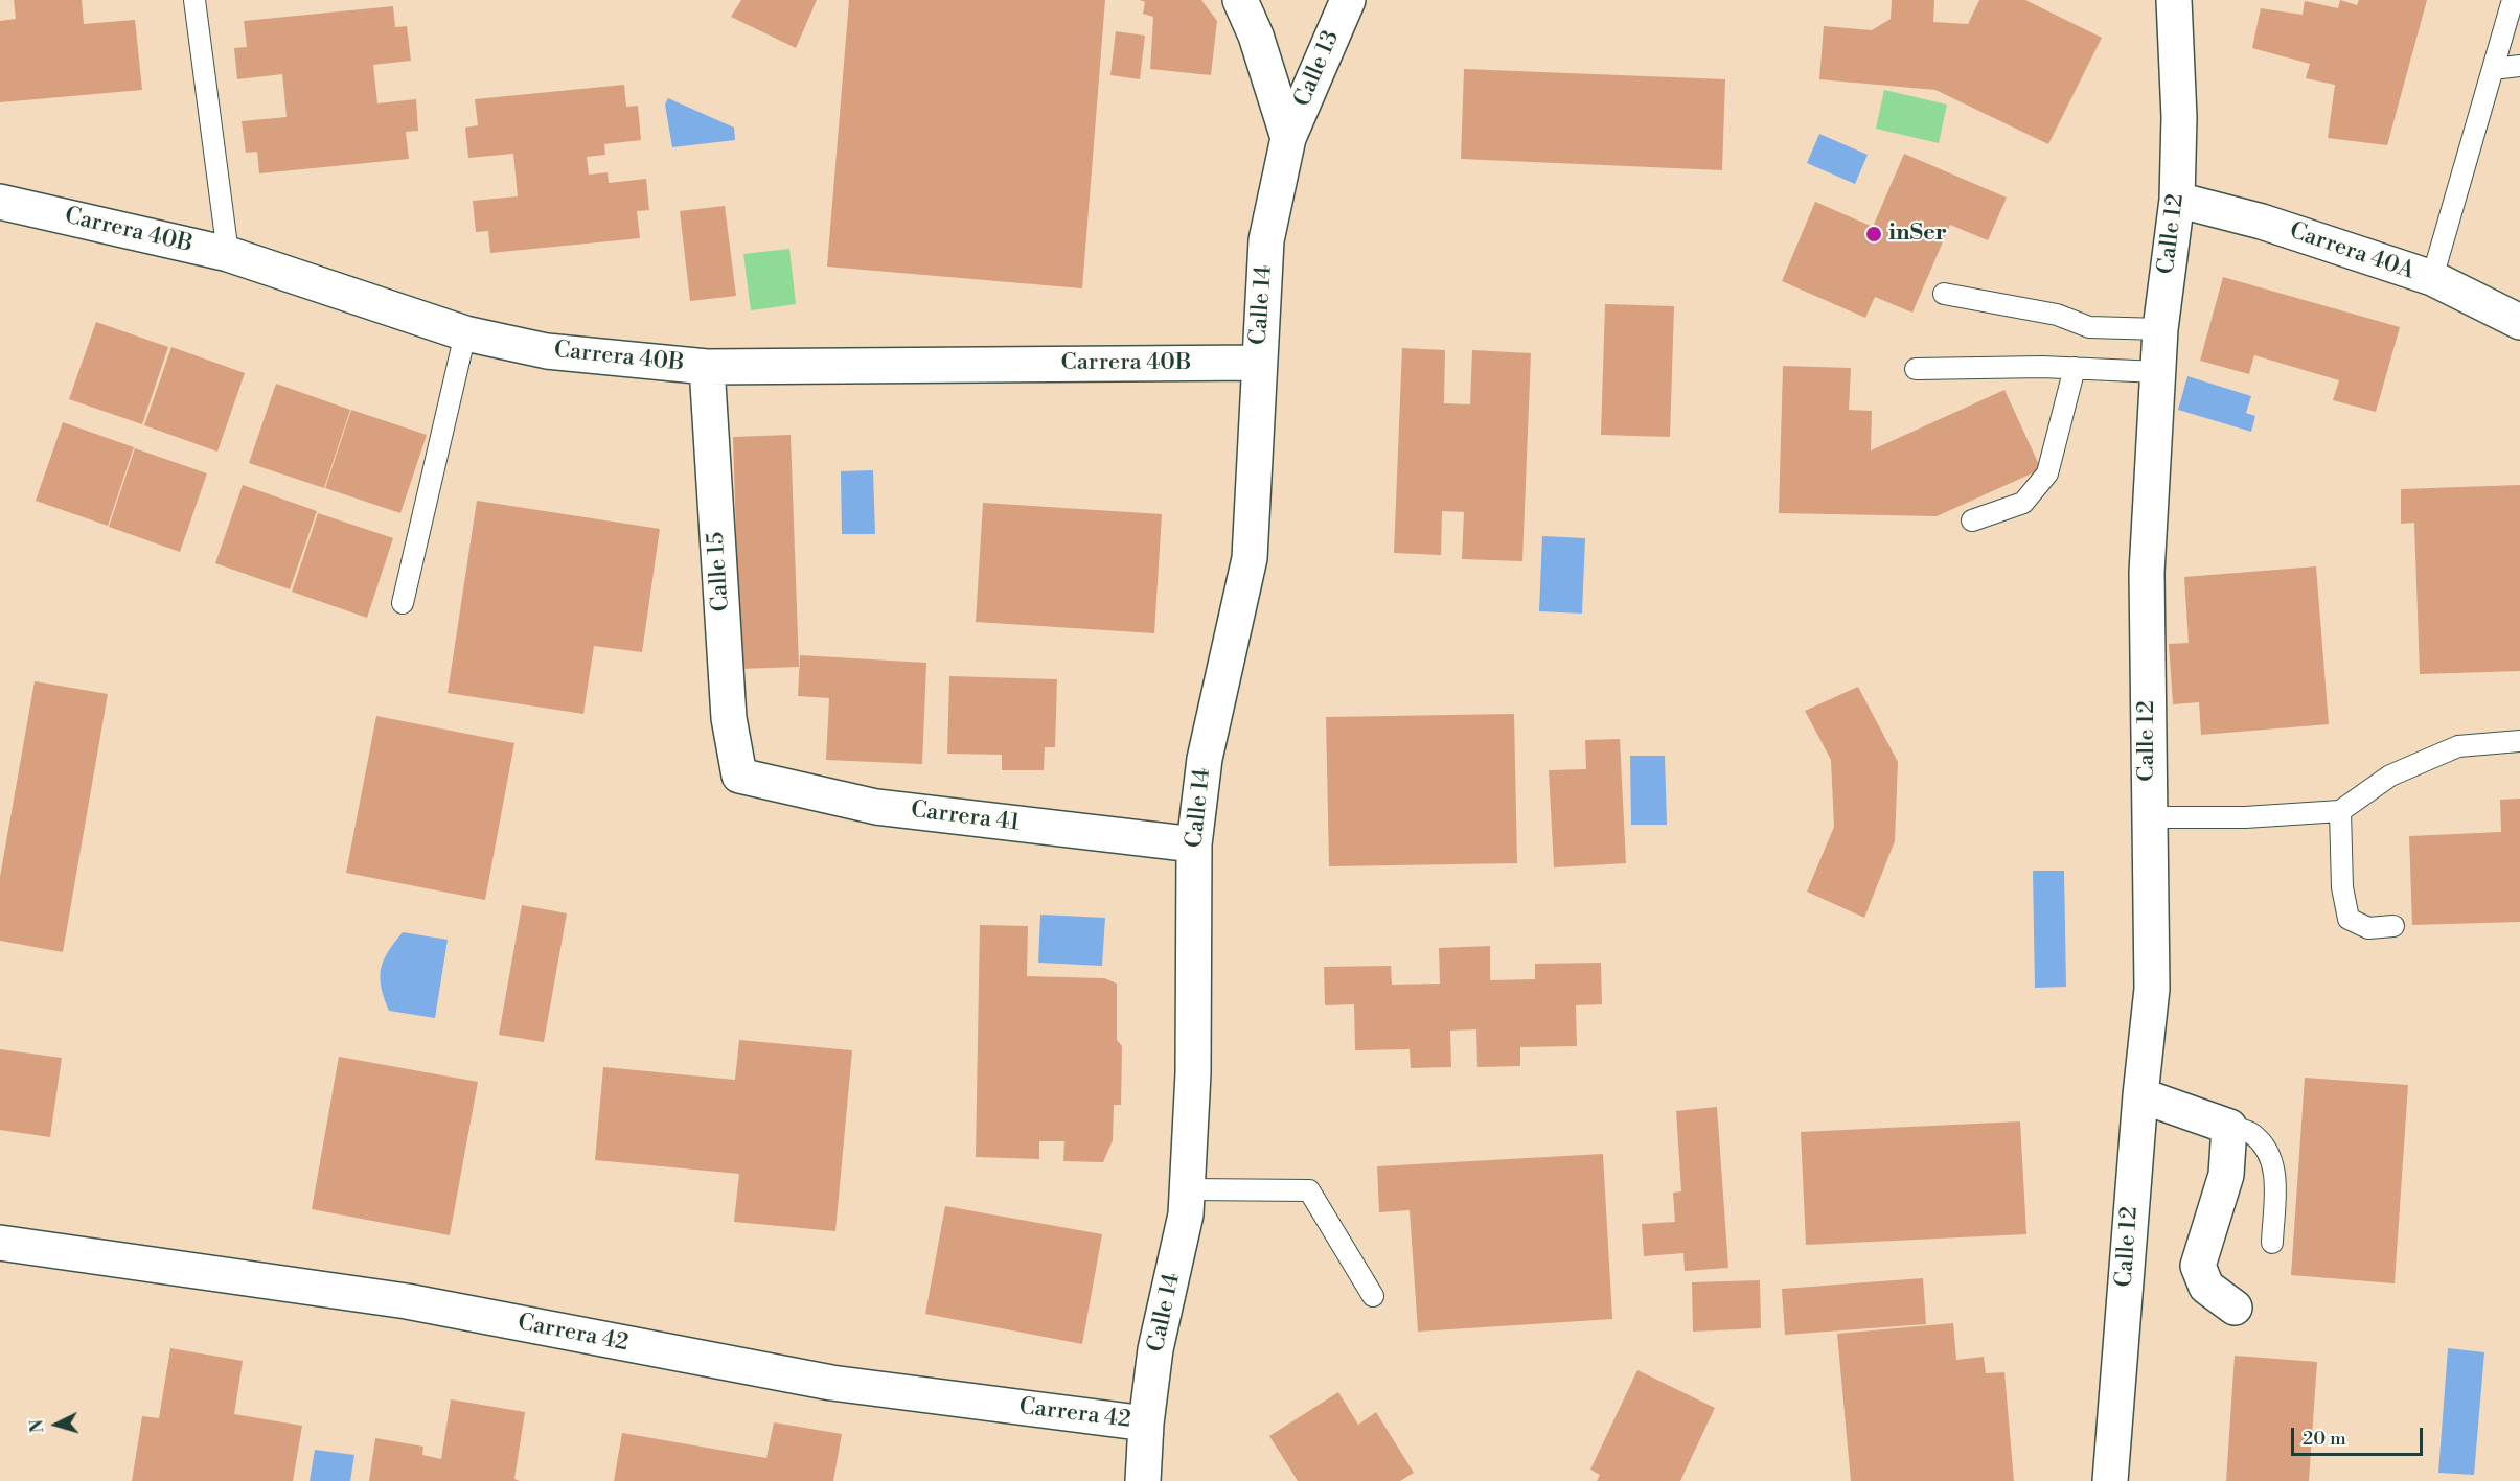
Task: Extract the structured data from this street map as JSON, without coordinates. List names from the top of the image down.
{
  "streets": {
    "street": [
      "Calle 13",
      "Carrera 40B",
      "Calle 12",
      "Carrera 40A",
      "Calle 14",
      "Calle 15",
      "Carrera 41",
      "Carrera 42"
    ]
  },
  "crossings": [
    ["Calle 13", "Calle 14"],
    ["Carrera 40B", "Calle 14"],
    ["Carrera 40B", "Calle 15"],
    ["Calle 12", "Carrera 40A"],
    ["Calle 14", "Carrera 41"],
    ["Calle 14", "Carrera 42"],
    ["Calle 15", "Carrera 41"]
  ],
  "places": ["inSer"],
  "scale_bar": "20 m",
  "north": "left"
}
